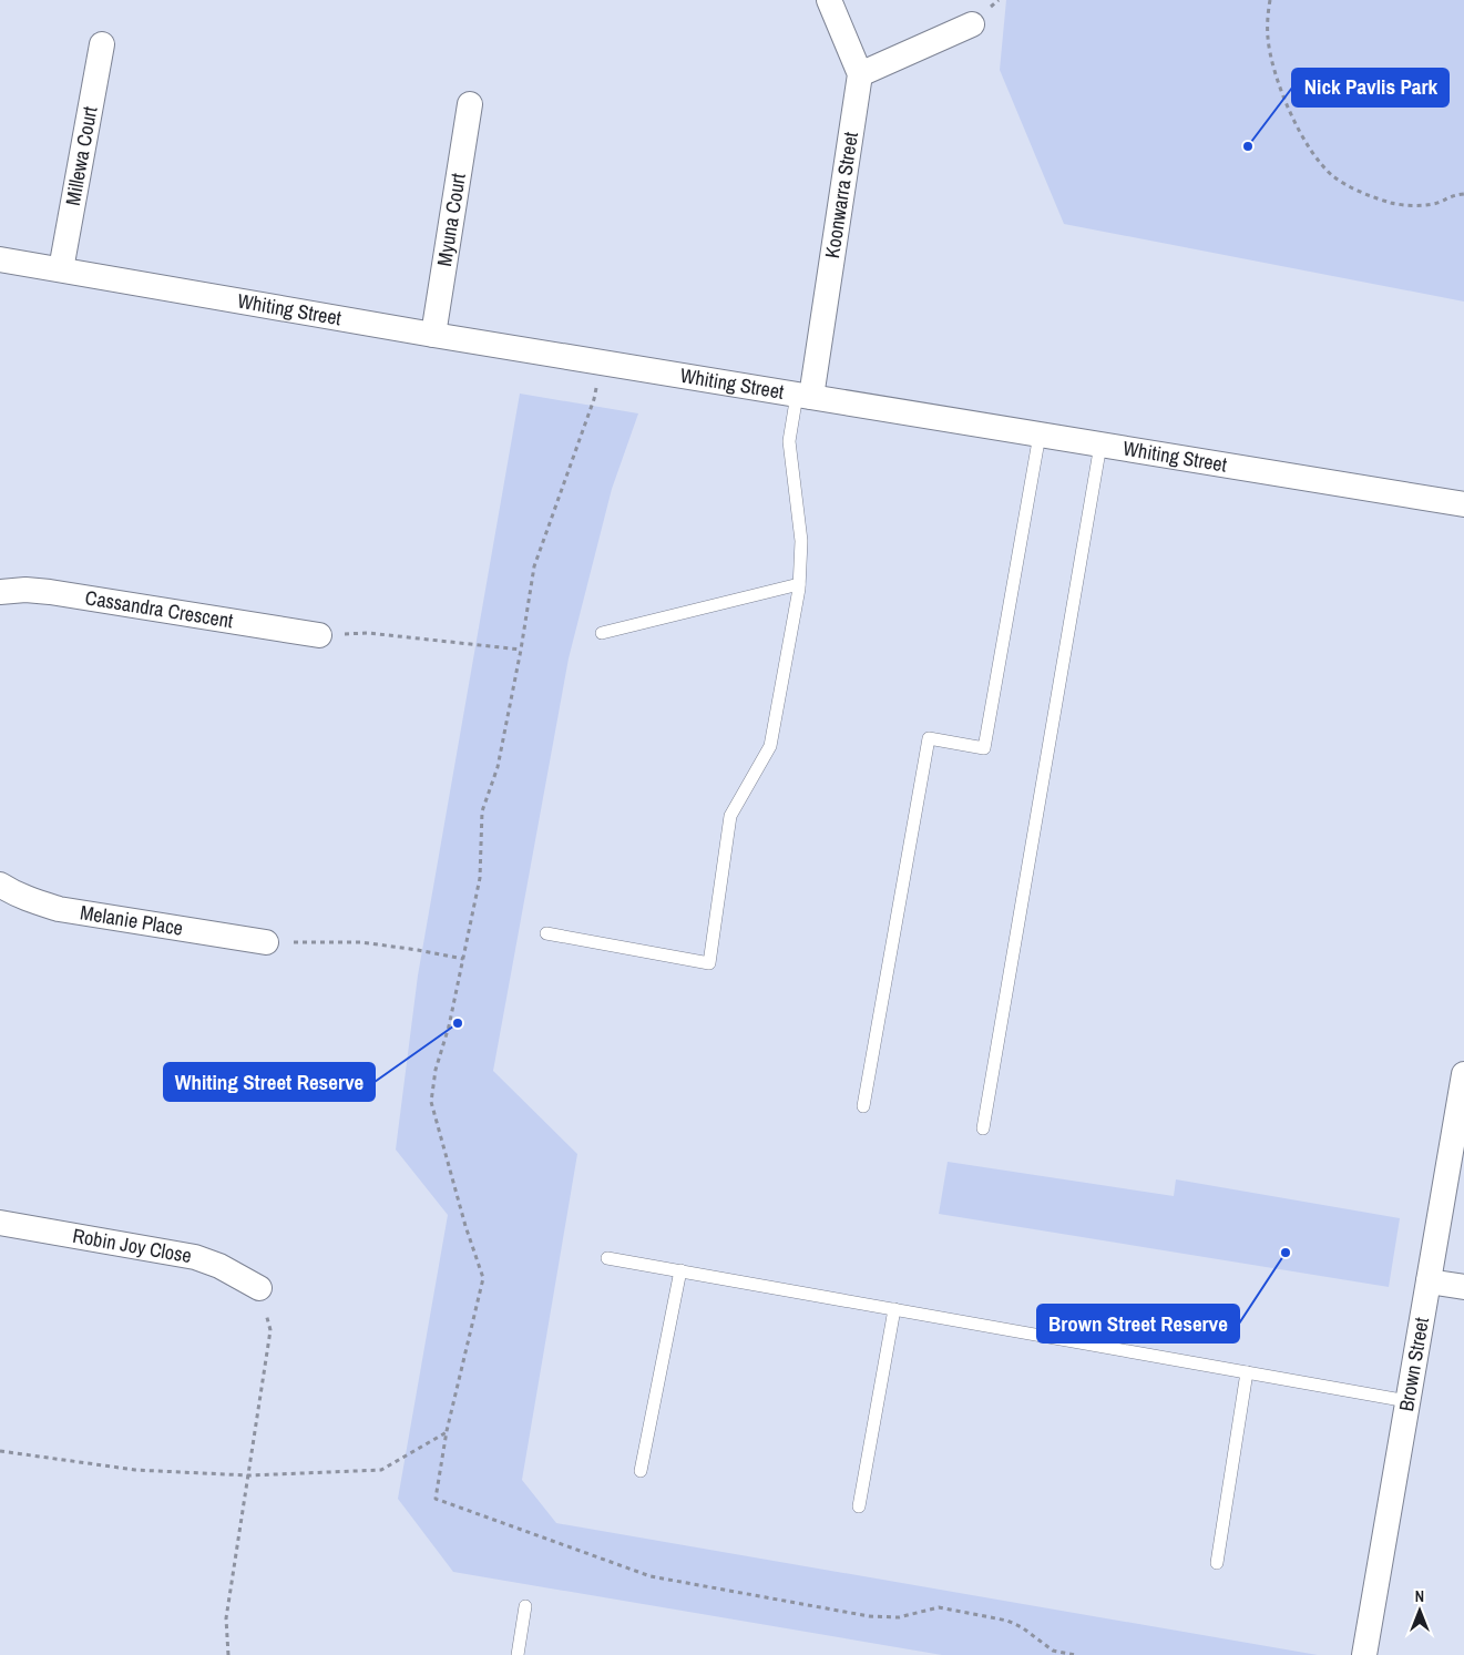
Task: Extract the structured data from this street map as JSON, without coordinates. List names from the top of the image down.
{
  "streets": {
    "street": [
      "Millewa Court",
      "Koonwarra Street",
      "Myuna Court",
      "Whiting Street",
      "Cassandra Crescent",
      "Melanie Place",
      "Robin Joy Close",
      "Brown Street"
    ]
  },
  "crossings": [
    ["Millewa Court", "Whiting Street"],
    ["Koonwarra Street", "Whiting Street"],
    ["Myuna Court", "Whiting Street"]
  ],
  "places": ["Nick Pavlis Park", "Whiting Street Reserve", "Brown Street Reserve"],
  "north": "top"
}
